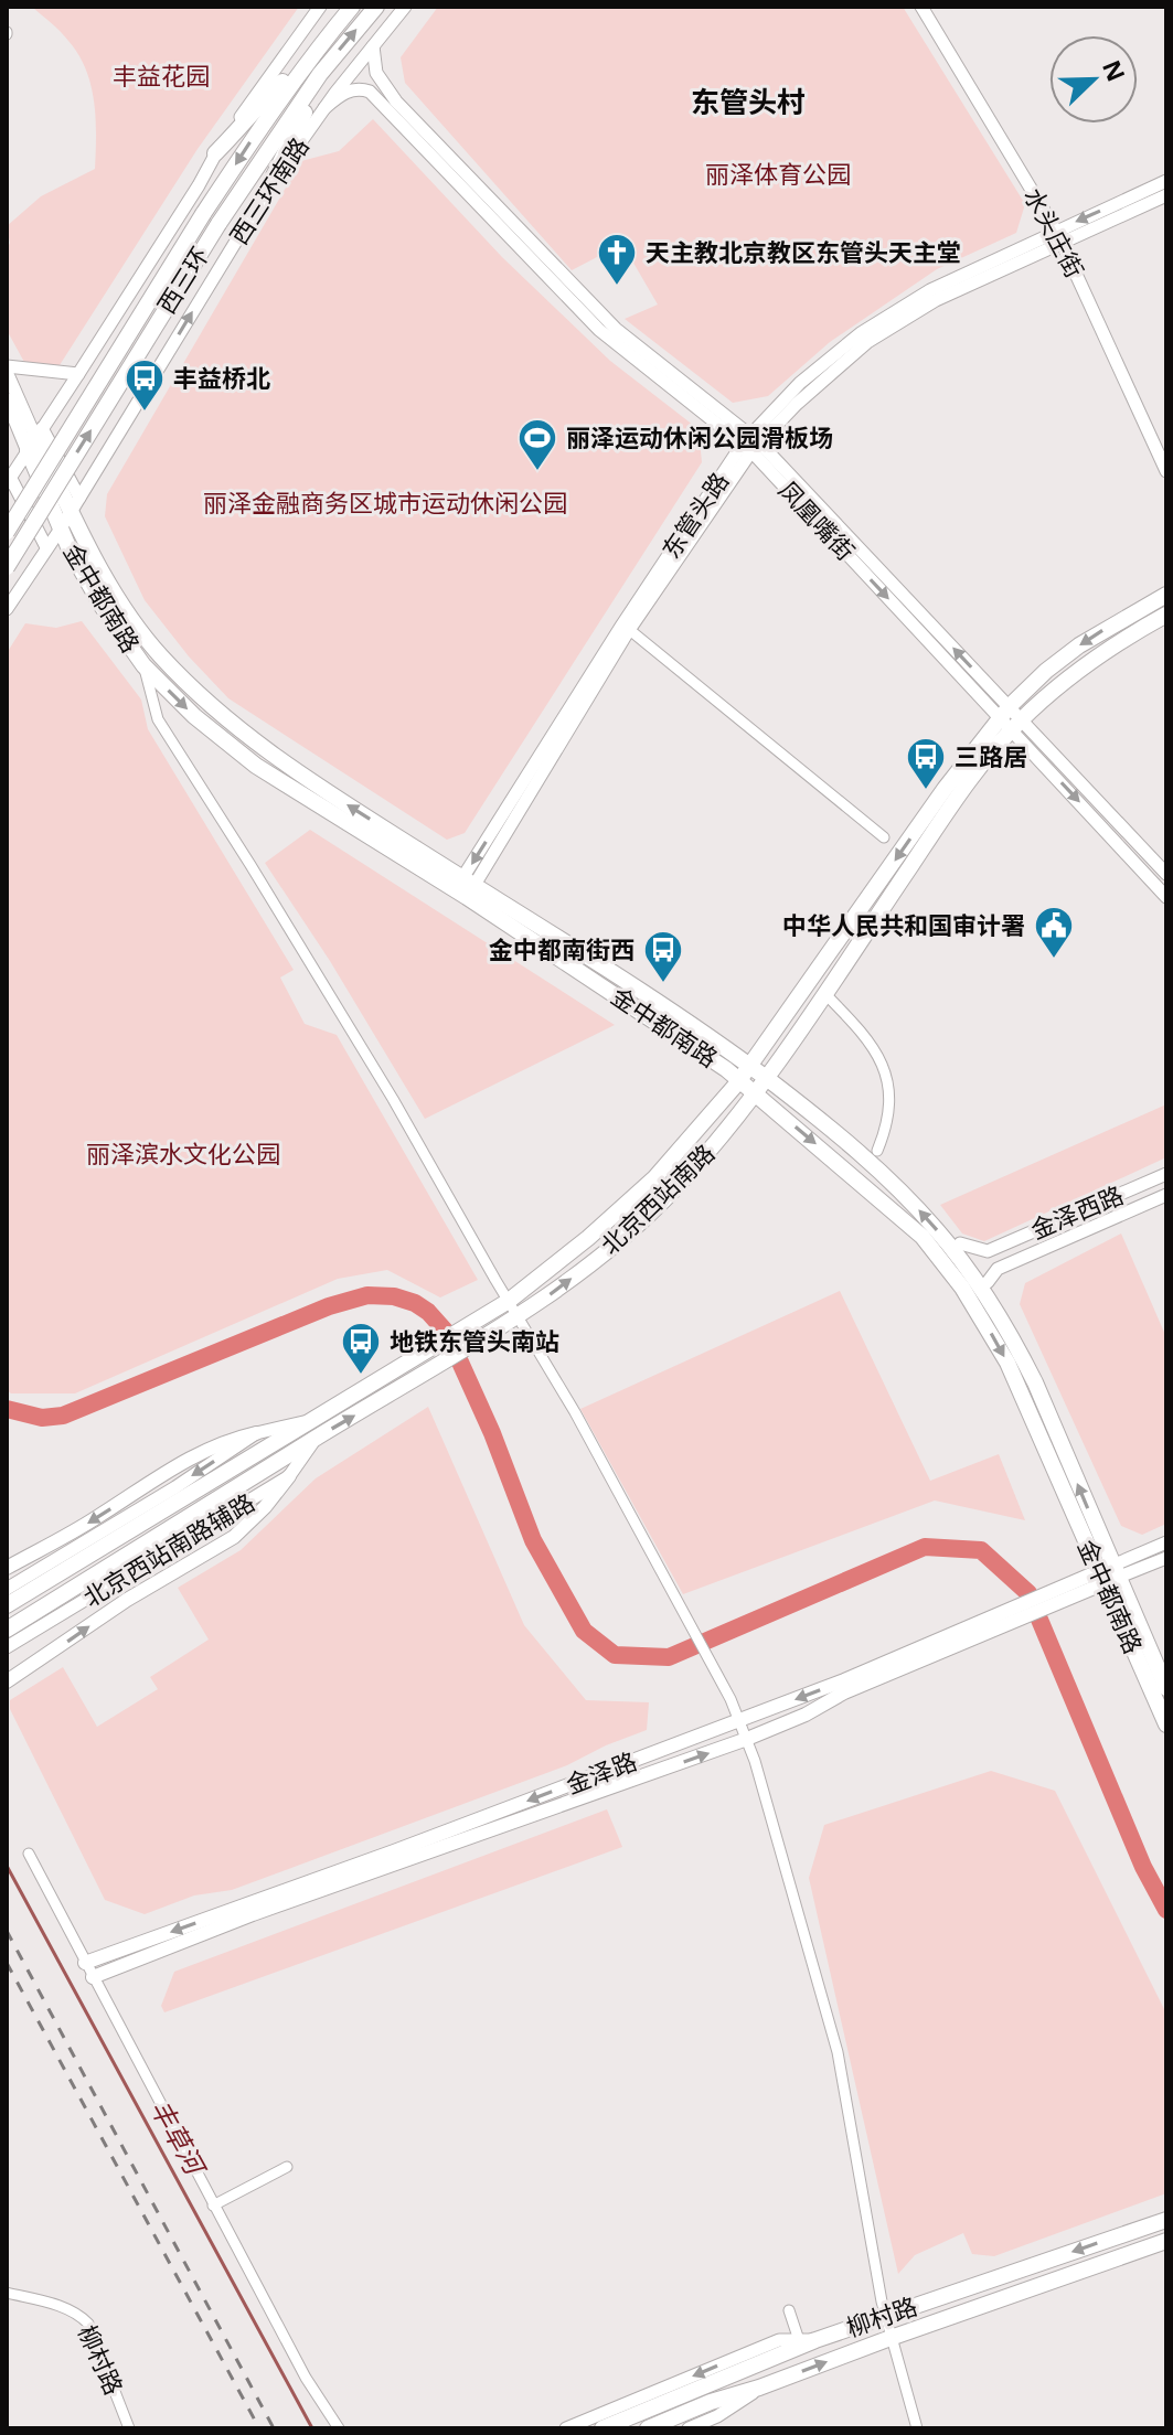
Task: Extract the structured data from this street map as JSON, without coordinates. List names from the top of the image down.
{
  "streets": {
    "main road": [
      "西三环",
      "金中都南路",
      "北京西站南路",
      "金泽路",
      "柳村路"
    ],
    "street": [
      "西三环南路",
      "水头庄街",
      "东管头路",
      "凤凰嘴街",
      "金泽西路",
      "北京西站南路辅路"
    ]
  },
  "crossings": [
    ["西三环南路", "凤凰嘴街"],
    ["西三环南路", "金中都南路"],
    ["水头庄街", "东管头路"],
    ["东管头路", "凤凰嘴街"],
    ["东管头路", "金中都南路"],
    ["凤凰嘴街", "北京西站南路"],
    ["金中都南路", "北京西站南路"],
    ["金中都南路", "金泽路"],
    ["北京西站南路", "北京西站南路辅路"]
  ],
  "districts": ["东管头村"],
  "water": ["丰草河"],
  "parks": [
    "丰益花园",
    "丽泽体育公园",
    "丽泽金融商务区城市运动休闲公园",
    "丽泽滨水文化公园"
  ],
  "places": {
    "church": ["天主教北京教区东管头天主堂"],
    "bus stop": [
      "丰益桥北",
      "三路居",
      "金中都南街西",
      "地铁东管头南站"
    ],
    "sports": ["丽泽运动休闲公园滑板场"],
    "public building": ["中华人民共和国审计署"]
  },
  "north": "top right"
}
